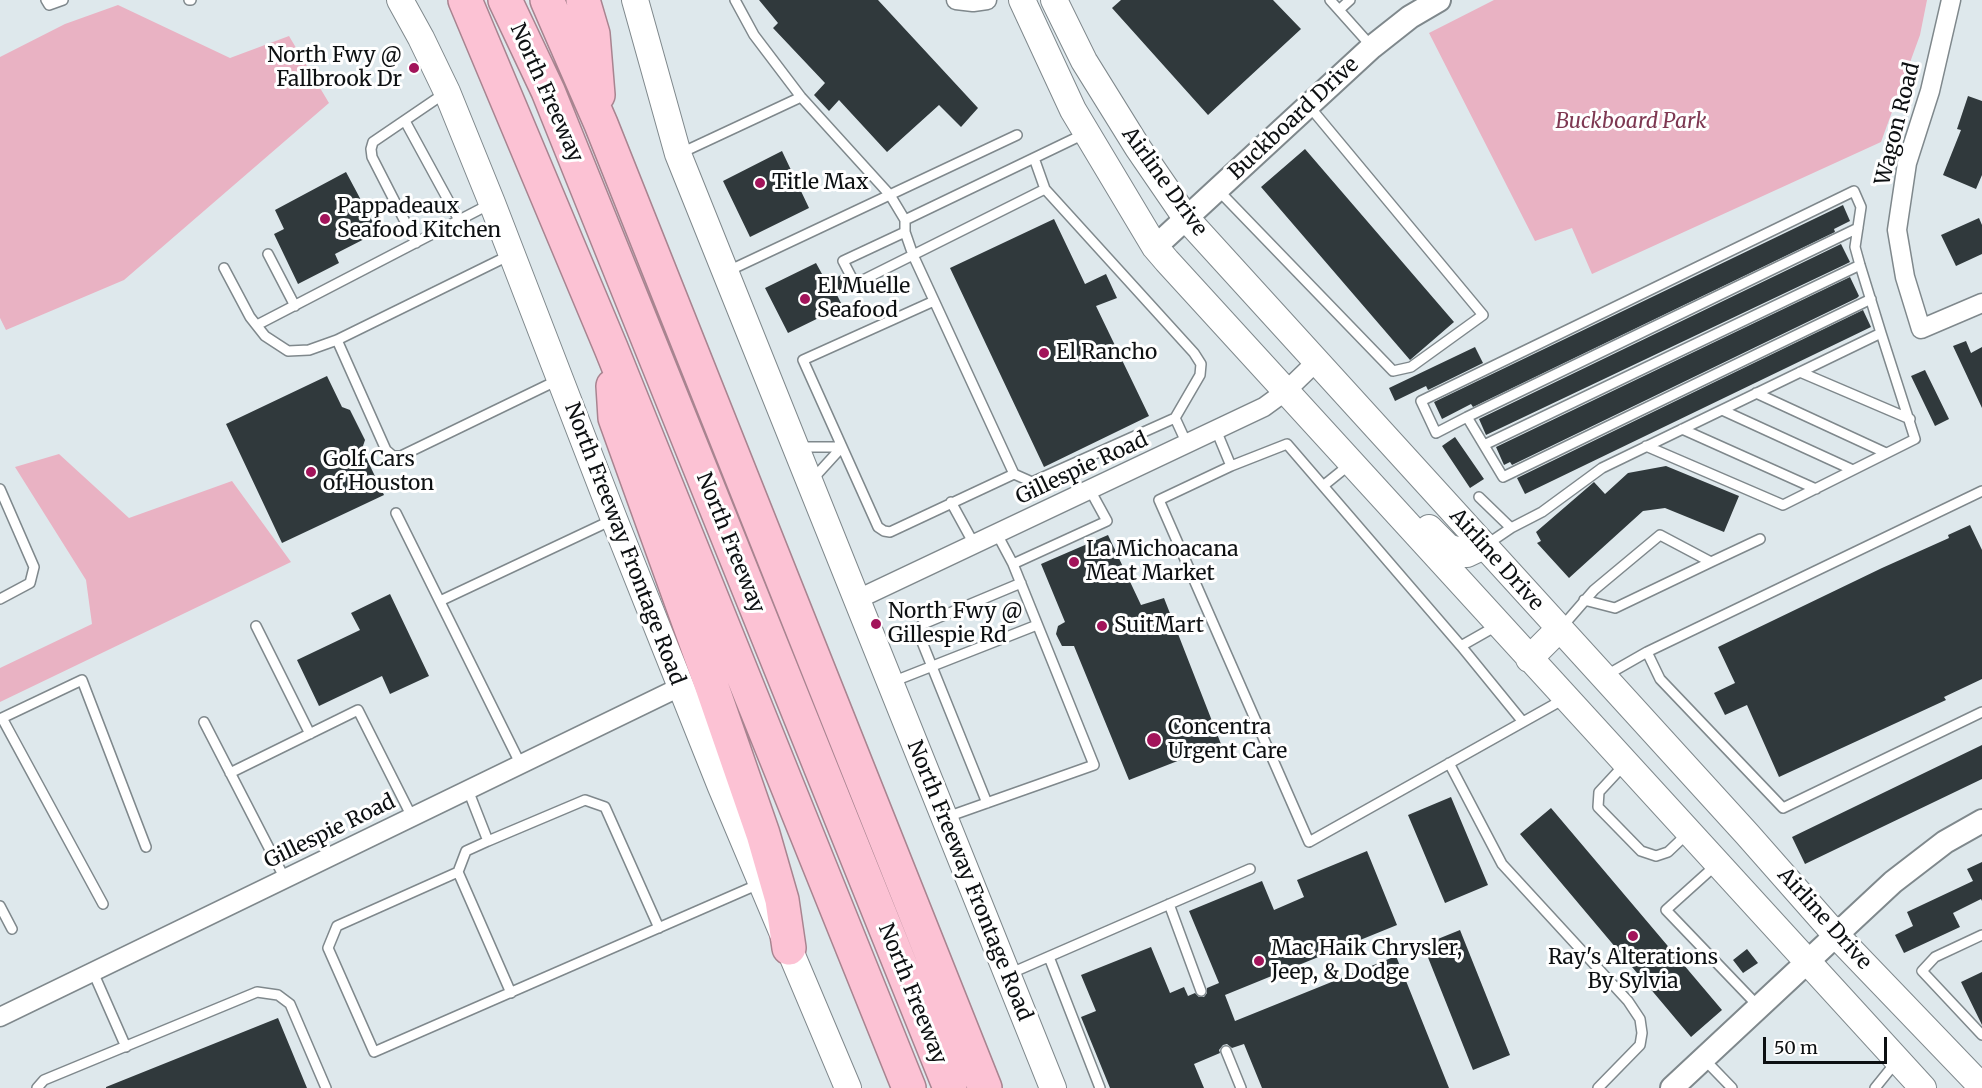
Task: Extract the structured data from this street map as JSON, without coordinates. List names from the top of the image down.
{
  "streets": {
    "highway": ["North Freeway"],
    "main road": ["Airline Drive", "North Freeway Frontage Road"],
    "street": ["Buckboard Drive", "Wagon Road", "Gillespie Road"]
  },
  "crossings": [
    ["Buckboard Drive", "Airline Drive"],
    ["Airline Drive", "Gillespie Road"],
    ["Gillespie Road", "North Freeway Frontage Road"]
  ],
  "parks": ["Buckboard Park"],
  "places": [
    "North Fwy @ Fallbrook Dr",
    "Title Max",
    "Pappadeaux Seafood Kitchen",
    "El Muelle Seafood",
    "El Rancho",
    "Golf Cars of Houston",
    "La Michoacana Meat Market",
    "North Fwy @ Gillespie Rd",
    "SuitMart",
    "Concentra Urgent Care",
    "Ray's Alterations By Sylvia",
    "Mac Haik Chrysler, Jeep, & Dodge"
  ],
  "scale_bar": "50 m"
}
